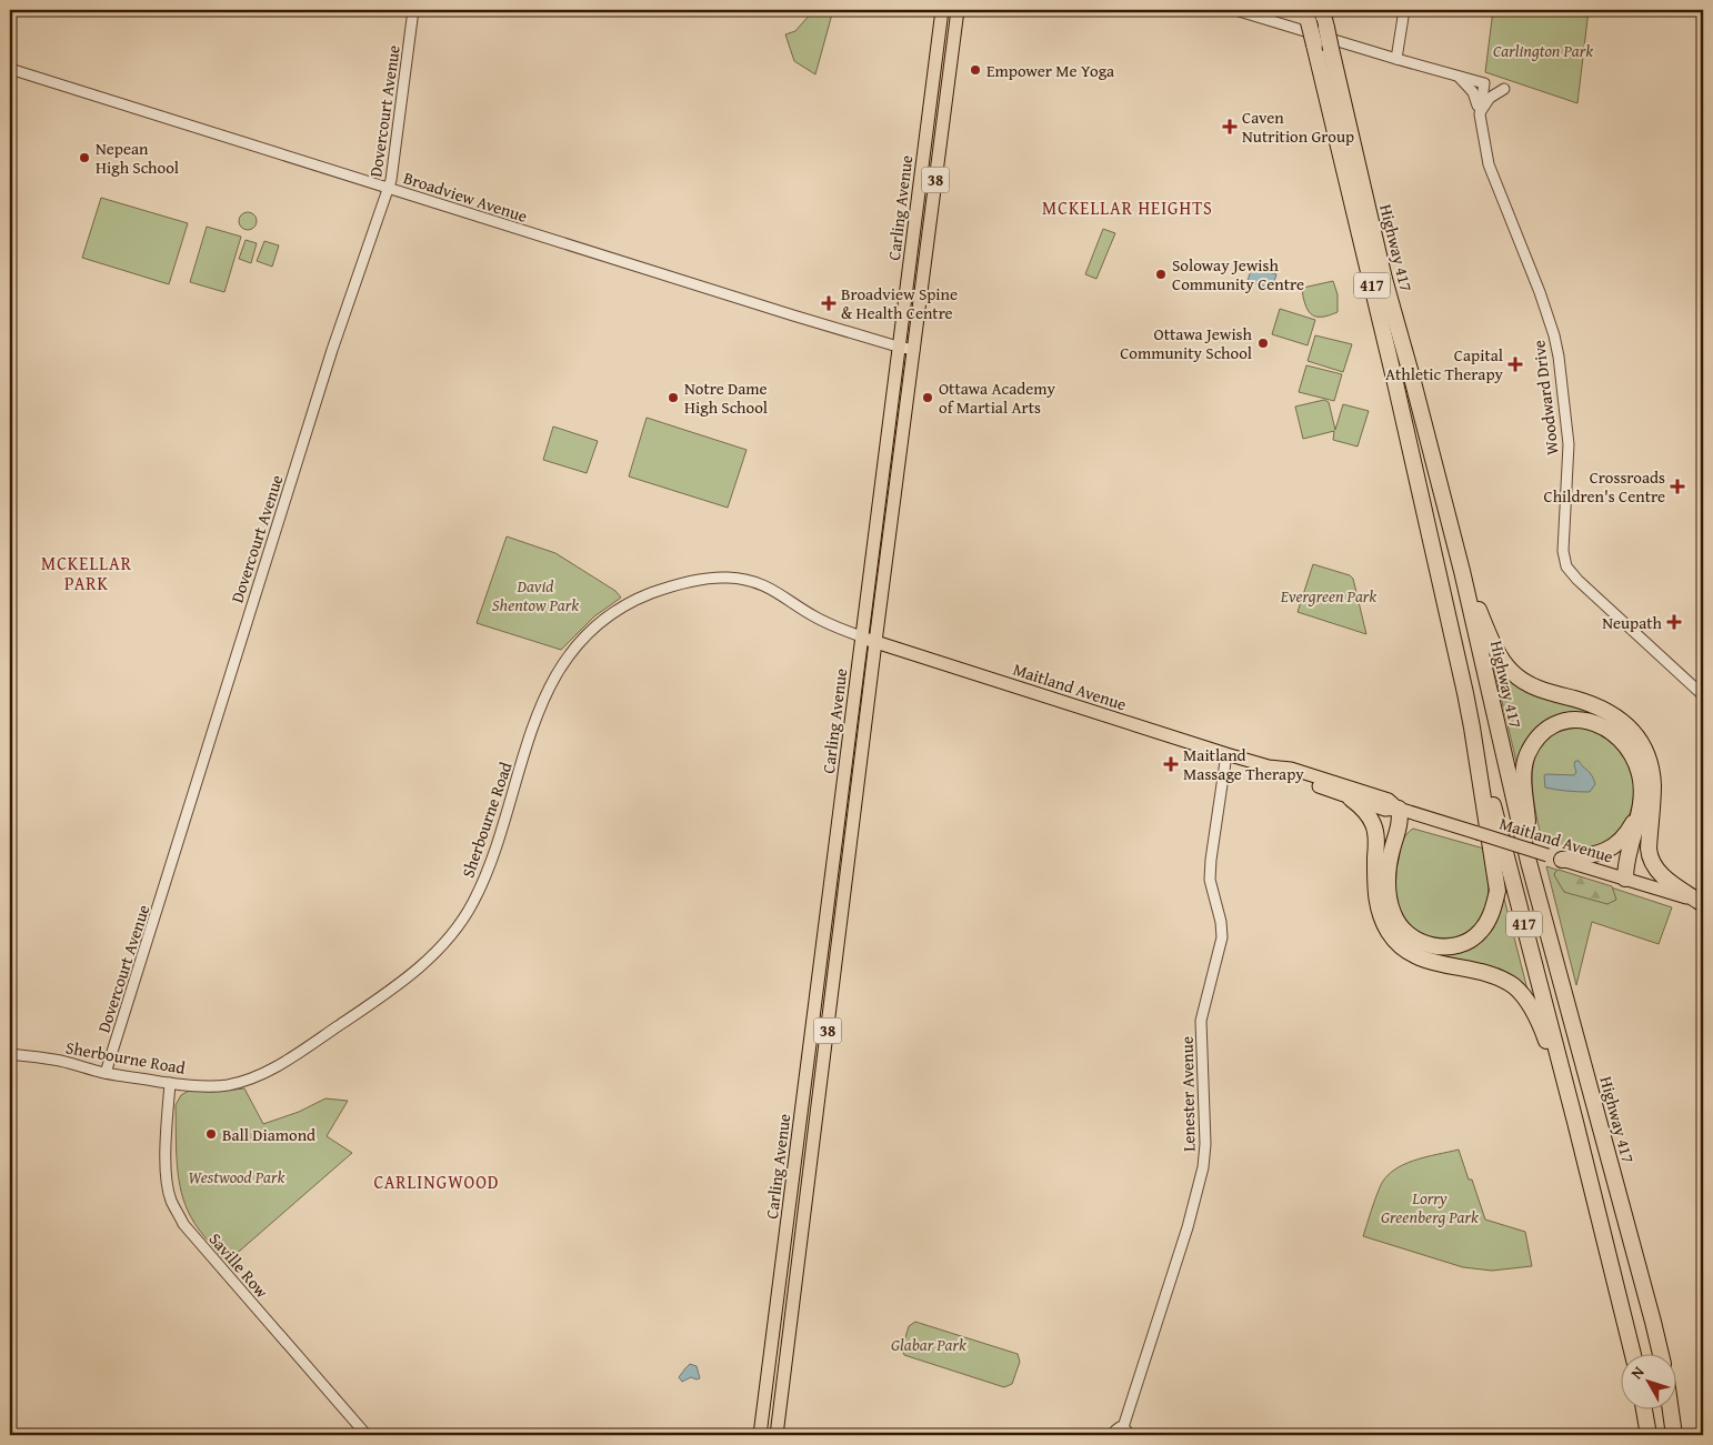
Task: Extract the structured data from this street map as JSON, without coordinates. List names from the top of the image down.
{
  "streets": {
    "highway": ["Highway 417", "417"],
    "main road": ["38", "Carling Avenue", "Maitland Avenue"],
    "street": [
      "Dovercourt Avenue",
      "Broadview Avenue",
      "Woodward Drive",
      "Sherbourne Road",
      "Lenester Avenue",
      "Saville Row"
    ]
  },
  "crossings": [
    ["Dovercourt Avenue", "Broadview Avenue"],
    ["Dovercourt Avenue", "Sherbourne Road"],
    ["Broadview Avenue", "Carling Avenue"],
    ["Carling Avenue", "Maitland Avenue"],
    ["Carling Avenue", "Sherbourne Road"],
    ["Maitland Avenue", "Sherbourne Road"],
    ["Maitland Avenue", "Lenester Avenue"],
    ["Sherbourne Road", "Saville Row"]
  ],
  "districts": ["MCKELLAR HEIGHTS", "MCKELLAR PARK", "CARLINGWOOD"],
  "parks": [
    "Carlington Park",
    "David Shentow Park",
    "Evergreen Park",
    "Westwood Park",
    "Lorry Greenberg Park",
    "Glabar Park"
  ],
  "places": {
    "other": [
      "Empower Me Yoga",
      "Nepean High School",
      "Soloway Jewish Community Centre",
      "Ottawa Jewish Community School",
      "Notre Dame High School",
      "Ottawa Academy of Martial Arts",
      "Ball Diamond"
    ],
    "health": [
      "Caven Nutrition Group",
      "Broadview Spine & Health Centre",
      "Capital Athletic Therapy",
      "Crossroads Children's Centre",
      "Neupath",
      "Maitland Massage Therapy"
    ]
  },
  "north": "top left"
}
